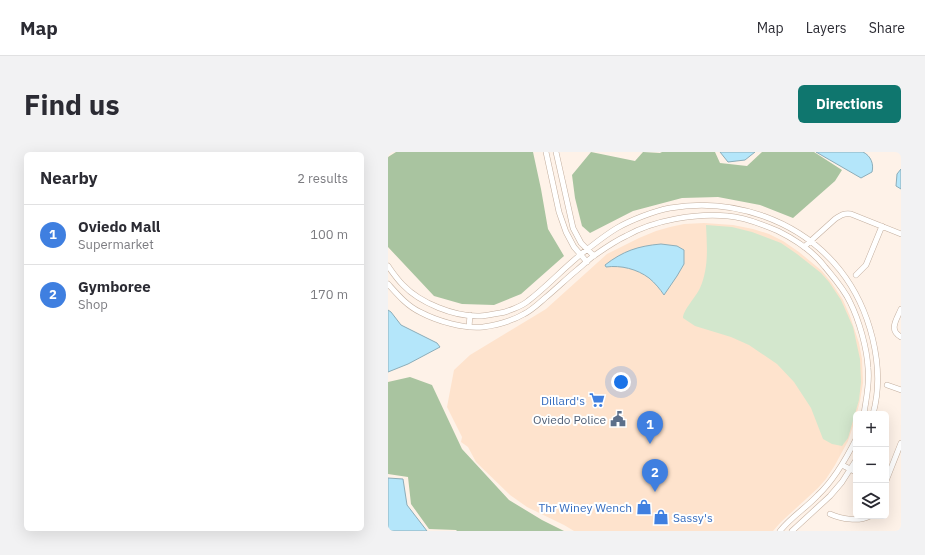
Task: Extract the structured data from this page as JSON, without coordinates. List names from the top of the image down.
{
  "places": {
    "supermarket": ["Dillard's"],
    "public building": ["Oviedo Police"],
    "shop": ["Thr Winey Wench", "Sassy's"]
  },
  "page": {
    "header": "Map",
    "nav": ["Map", "Layers", "Share"],
    "buttons": "Directions",
    "title": "Find us",
    "heading": ["Nearby", "2 results"],
    "list": [
      {
        "mark": "1",
        "name": "Oviedo Mall",
        "note": "Supermarket",
        "value": "100 m"
      },
      {
        "mark": "2",
        "name": "Gymboree",
        "note": "Shop",
        "value": "170 m"
      }
    ],
    "map_buttons": ["+", "−"],
    "pins": ["1", "2"]
  }
}
